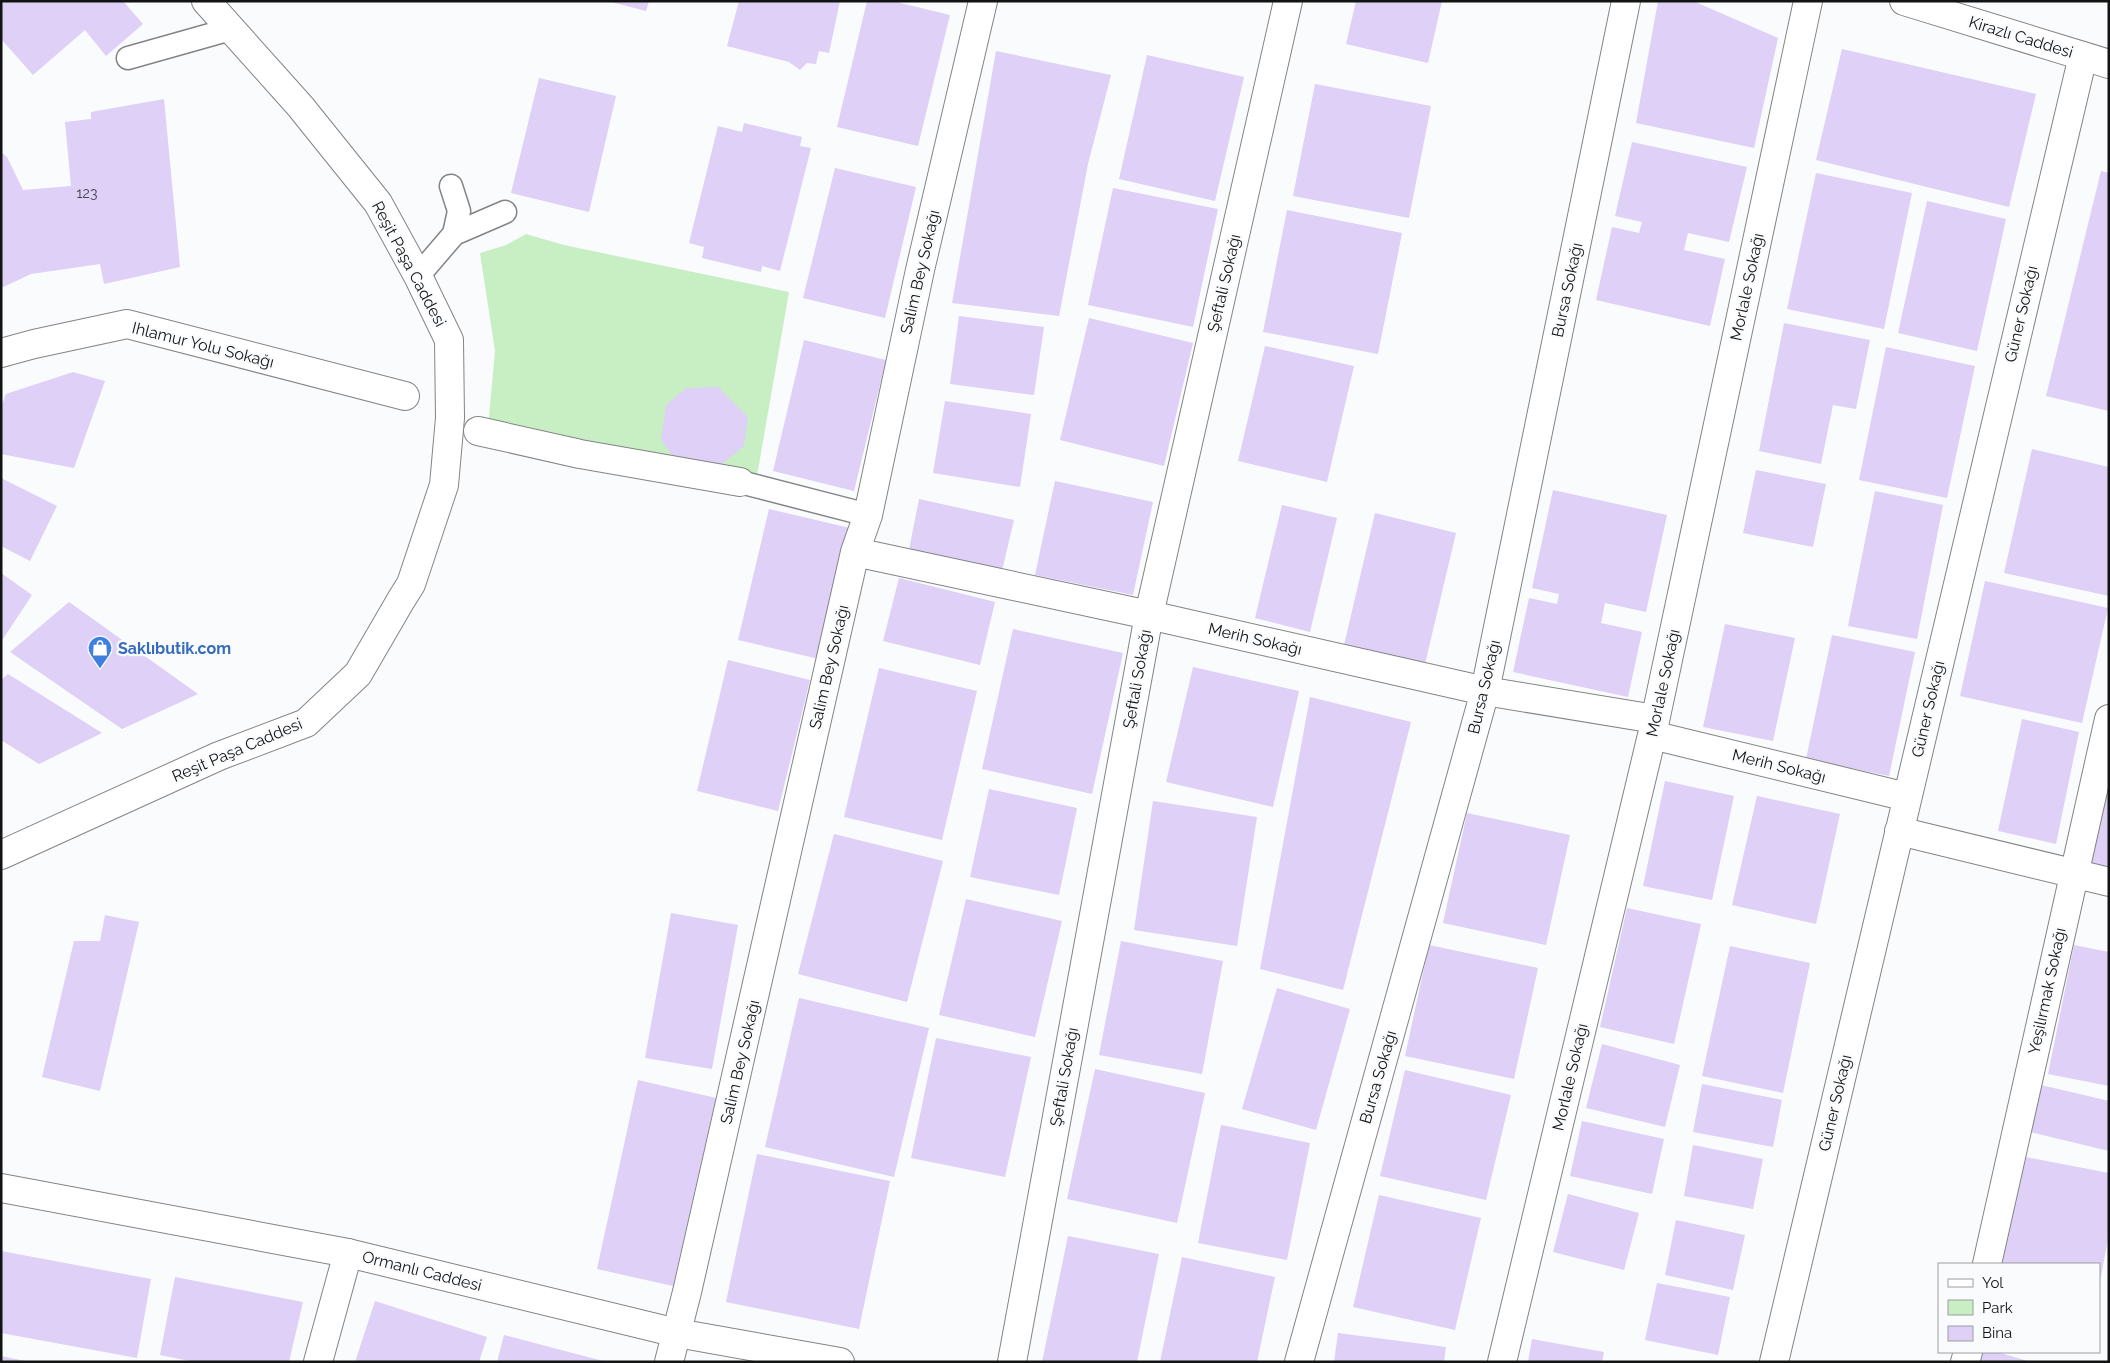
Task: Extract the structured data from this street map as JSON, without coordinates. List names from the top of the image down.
{
  "streets": {
    "street": [
      "Kirazlı Caddesi",
      "Reşit Paşa Caddesi",
      "Salim Bey Sokağı",
      "Şeftali Sokağı",
      "Morlale Sokağı",
      "Bursa Sokağı",
      "Güner Sokağı",
      "Ihlamur Yolu Sokağı",
      "Merih Sokağı",
      "Yeşilırmak Sokağı",
      "Ormanlı Caddesi"
    ]
  },
  "crossings": [
    ["Kirazlı Caddesi", "Güner Sokağı"],
    ["Salim Bey Sokağı", "Merih Sokağı"],
    ["Salim Bey Sokağı", "Ormanlı Caddesi"],
    ["Şeftali Sokağı", "Merih Sokağı"],
    ["Morlale Sokağı", "Merih Sokağı"],
    ["Bursa Sokağı", "Merih Sokağı"],
    ["Güner Sokağı", "Merih Sokağı"]
  ],
  "places": {
    "shop": ["Saklıbutik.com"]
  },
  "house_numbers": ["123"],
  "legend": ["Yol", "Park", "Bina"]
}
